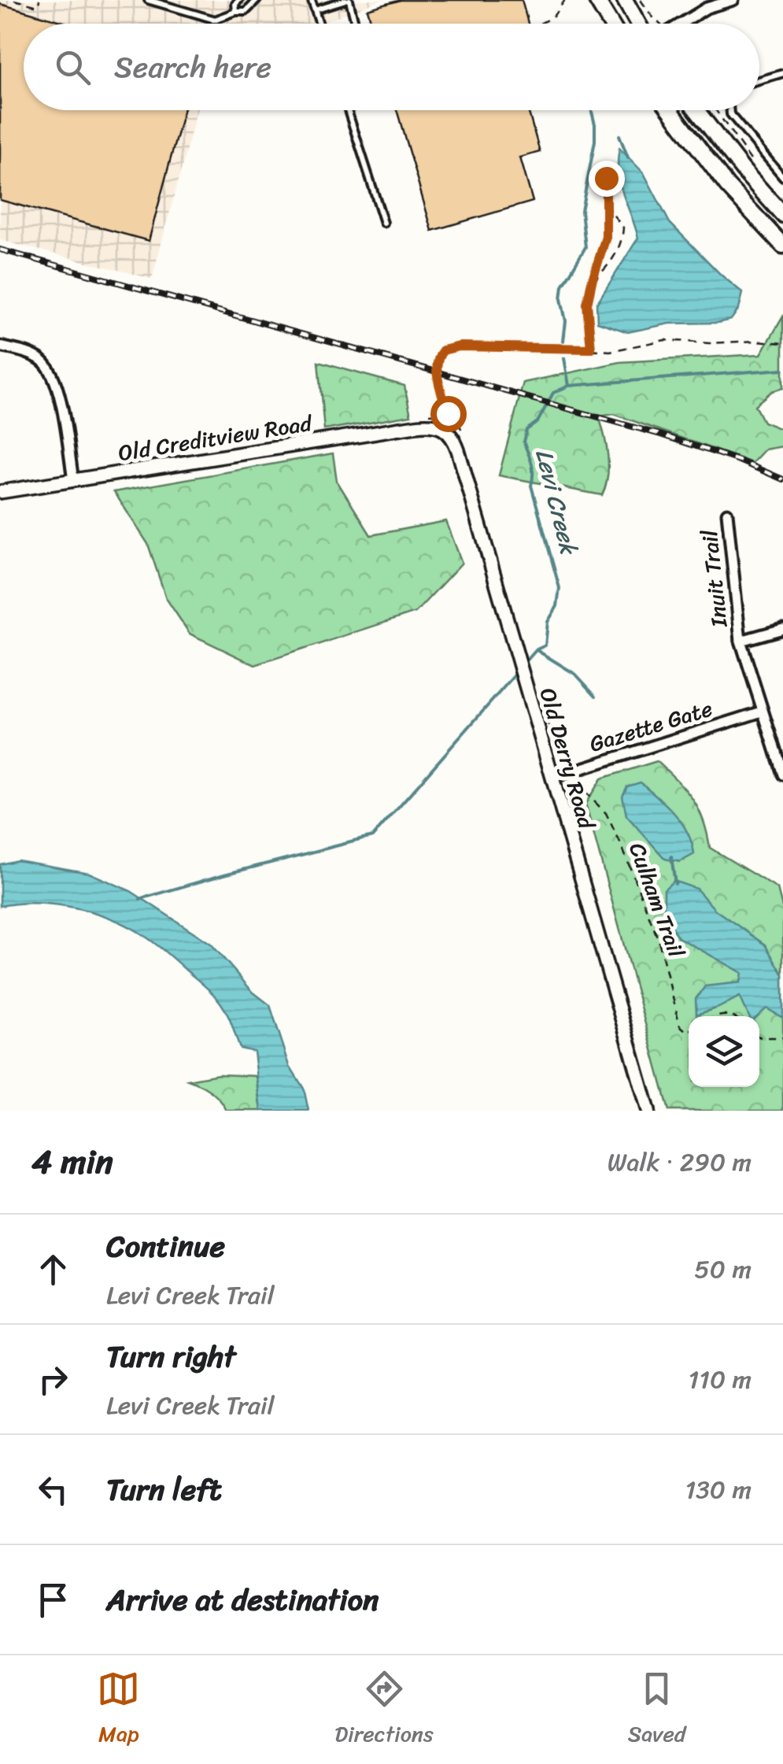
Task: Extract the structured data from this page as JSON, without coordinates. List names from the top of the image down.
{
  "streets": {
    "street": [
      "Old Creditview Road",
      "Inuit Trail",
      "Gazette Gate",
      "Old Derry Road"
    ],
    "path": ["Culham Trail"]
  },
  "crossings": [
    ["Old Creditview Road", "Old Derry Road"],
    ["Inuit Trail", "Gazette Gate"],
    ["Gazette Gate", "Old Derry Road"]
  ],
  "water": ["Levi Creek"],
  "page": {
    "search": "Search here",
    "heading": ["4 min", "Walk · 290 m"],
    "list": [
      ["Continue", "Levi Creek Trail", "50 m"],
      ["Turn right", "Levi Creek Trail", "110 m"],
      ["Turn left", "130 m"],
      "Arrive at destination"
    ],
    "nav": ["Map", "Directions", "Saved"]
  }
}
